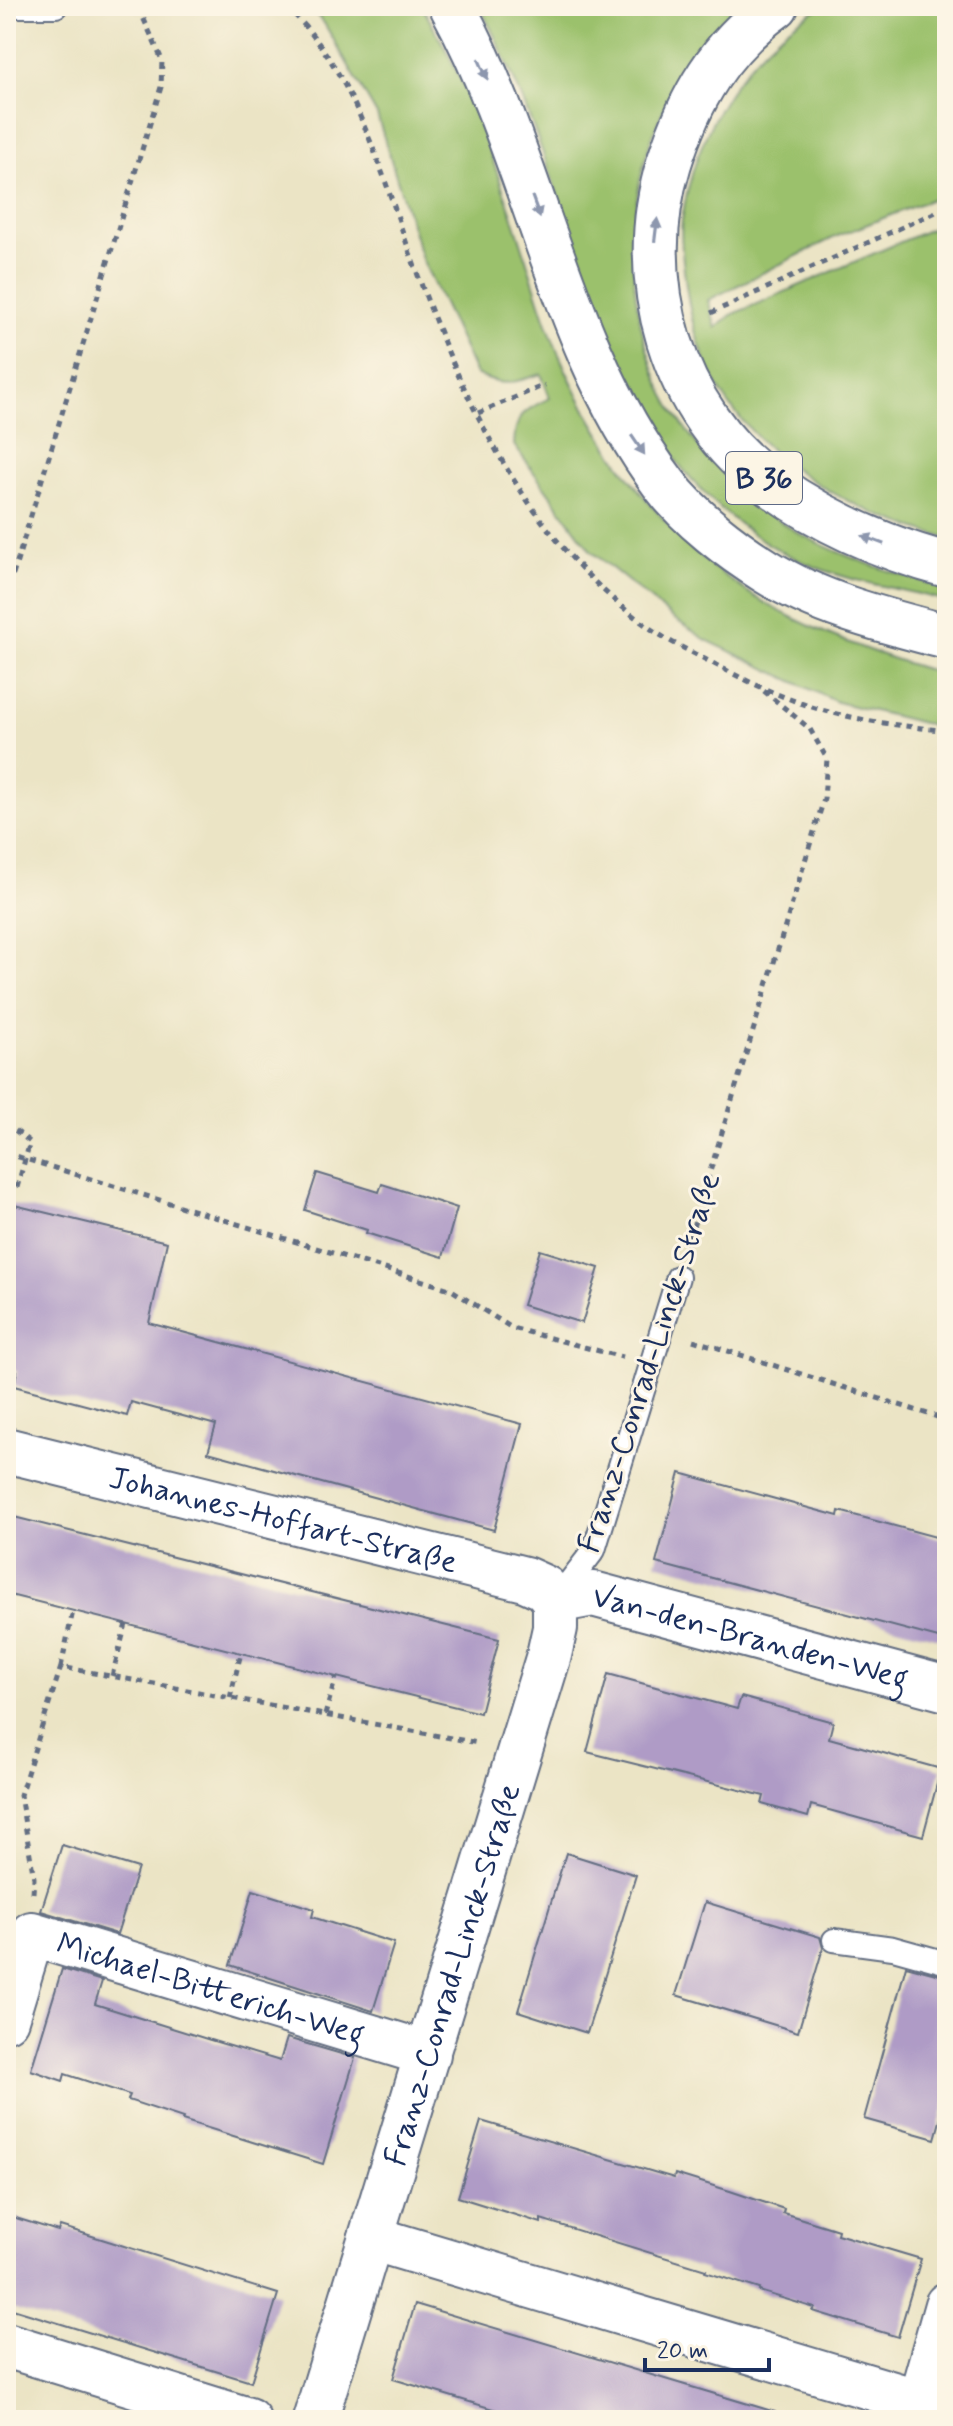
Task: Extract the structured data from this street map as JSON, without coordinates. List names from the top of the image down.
{
  "streets": {
    "main road": [
      "B 36",
      "Franz-Conrad-Linck-Straße",
      "Johannes-Hoffart-Straße",
      "Van-den-Branden-Weg",
      "Michael-Bitterich-Weg"
    ]
  },
  "crossings": [
    ["Franz-Conrad-Linck-Straße", "Johannes-Hoffart-Straße"],
    ["Franz-Conrad-Linck-Straße", "Van-den-Branden-Weg"],
    ["Franz-Conrad-Linck-Straße", "Michael-Bitterich-Weg"],
    ["Johannes-Hoffart-Straße", "Van-den-Branden-Weg"]
  ],
  "scale_bar": "20 m"
}
